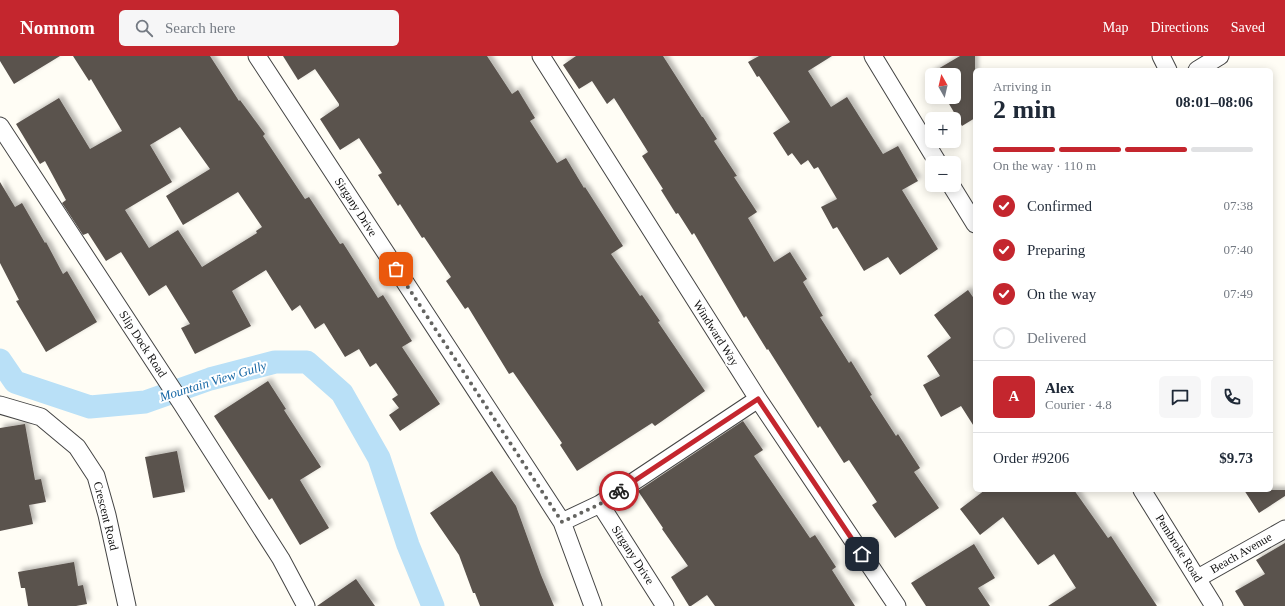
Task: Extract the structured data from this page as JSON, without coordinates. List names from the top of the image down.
{
  "streets": {
    "street": [
      "Sirgany Drive",
      "Windward Way",
      "Slip Dock Road",
      "Crescent Road",
      "Pembroke Road",
      "Beach Avenue"
    ]
  },
  "crossings": [
    ["Pembroke Road", "Beach Avenue"]
  ],
  "water": ["Mountain View Gully"],
  "north": "top",
  "page": {
    "header": "Nomnom",
    "search": "Search here",
    "nav": ["Map", "Directions", "Saved"],
    "map_buttons": ["+", "−"],
    "heading": ["2 min", "Arriving in", "08:01–08:06"],
    "panel": [
      "Alex",
      "Courier · 4.8",
      "Order #9206",
      "$9.73"
    ],
    "bar": "On the way · 110 m",
    "list": [
      ["Confirmed", "07:38"],
      ["Preparing", "07:40"],
      ["On the way", "07:49"],
      "Delivered"
    ],
    "round": "A"
  }
}
